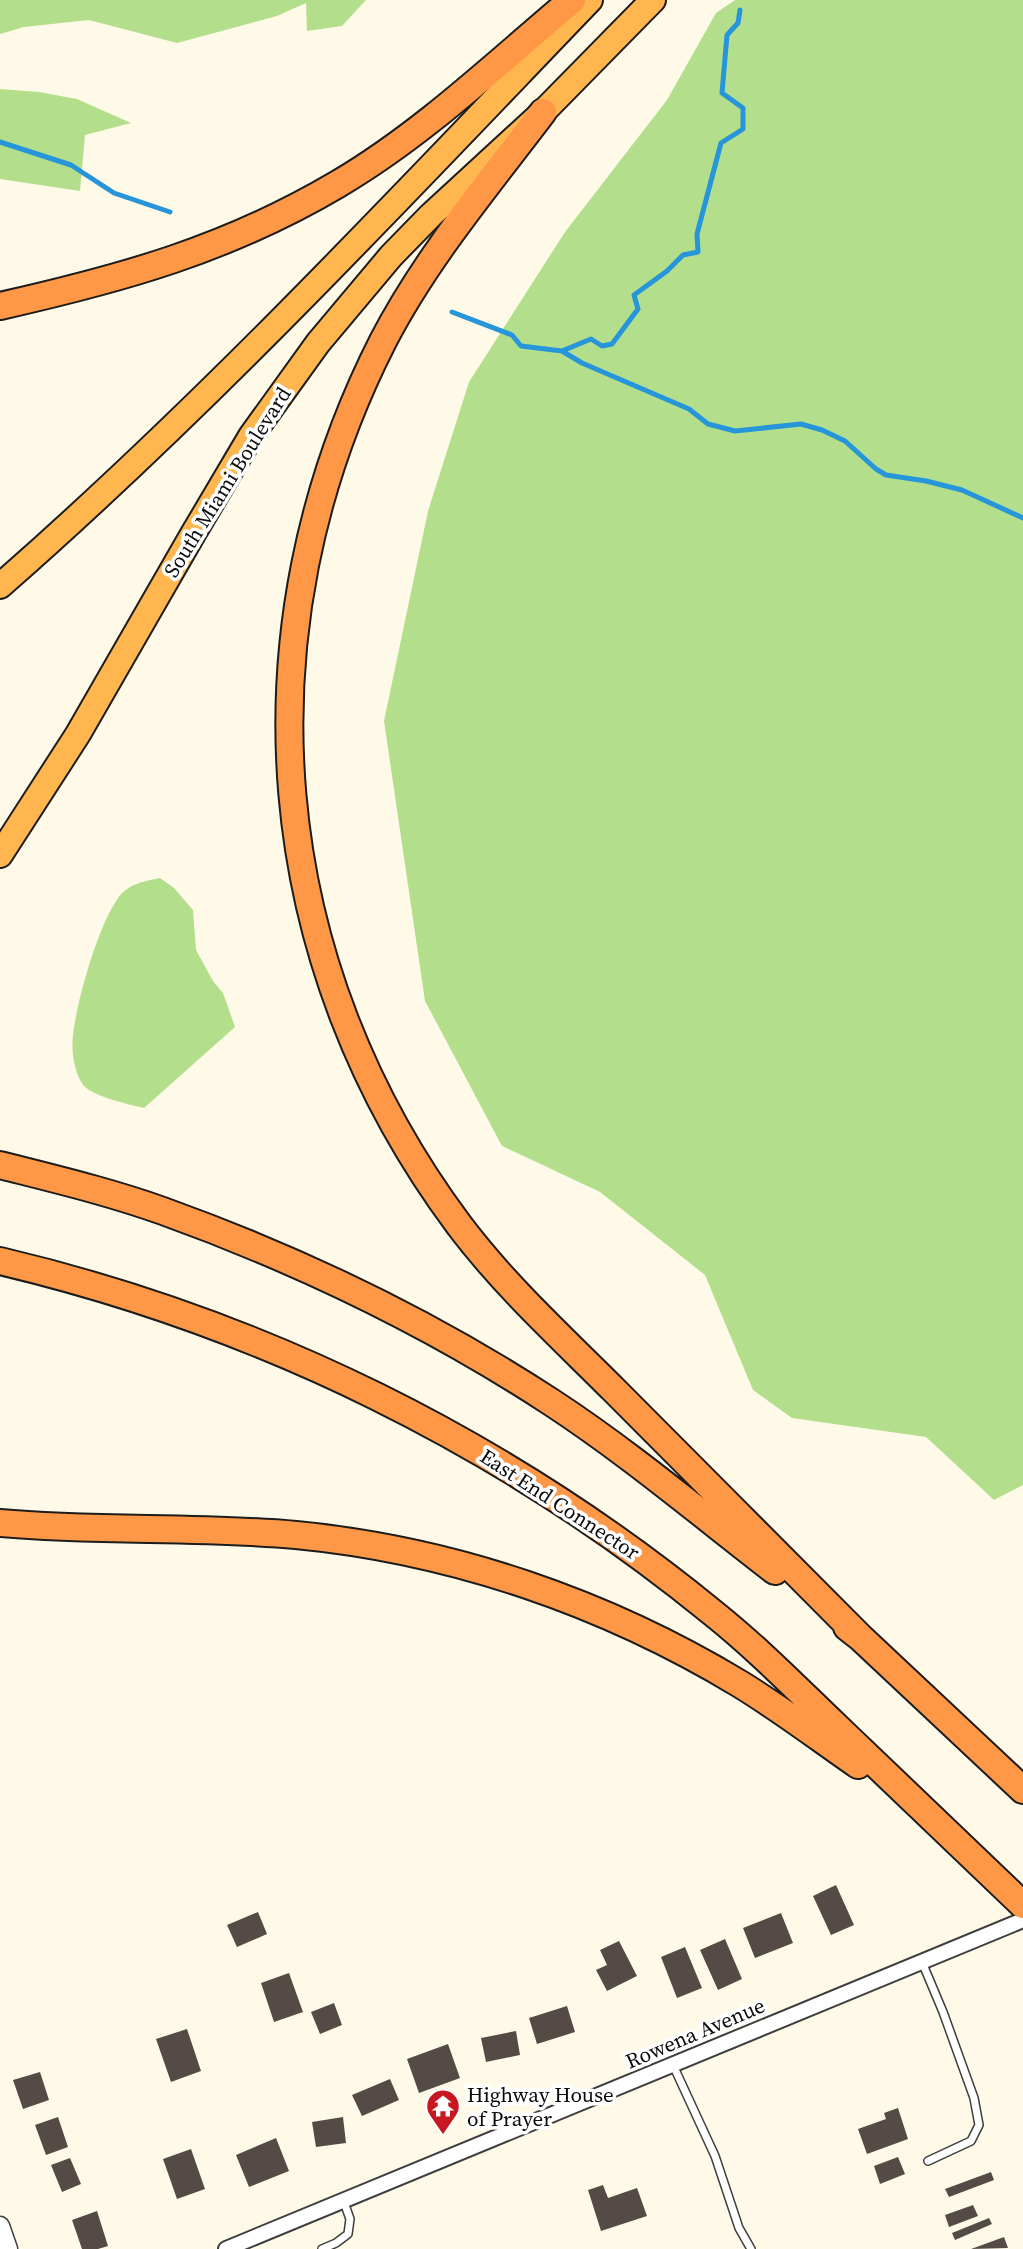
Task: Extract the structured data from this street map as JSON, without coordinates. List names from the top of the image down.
{
  "streets": {
    "highway": ["South Miami Boulevard", "East End Connector"],
    "street": ["Rowena Avenue"]
  },
  "places": {
    "temple": ["Highway House of Prayer"]
  }
}
